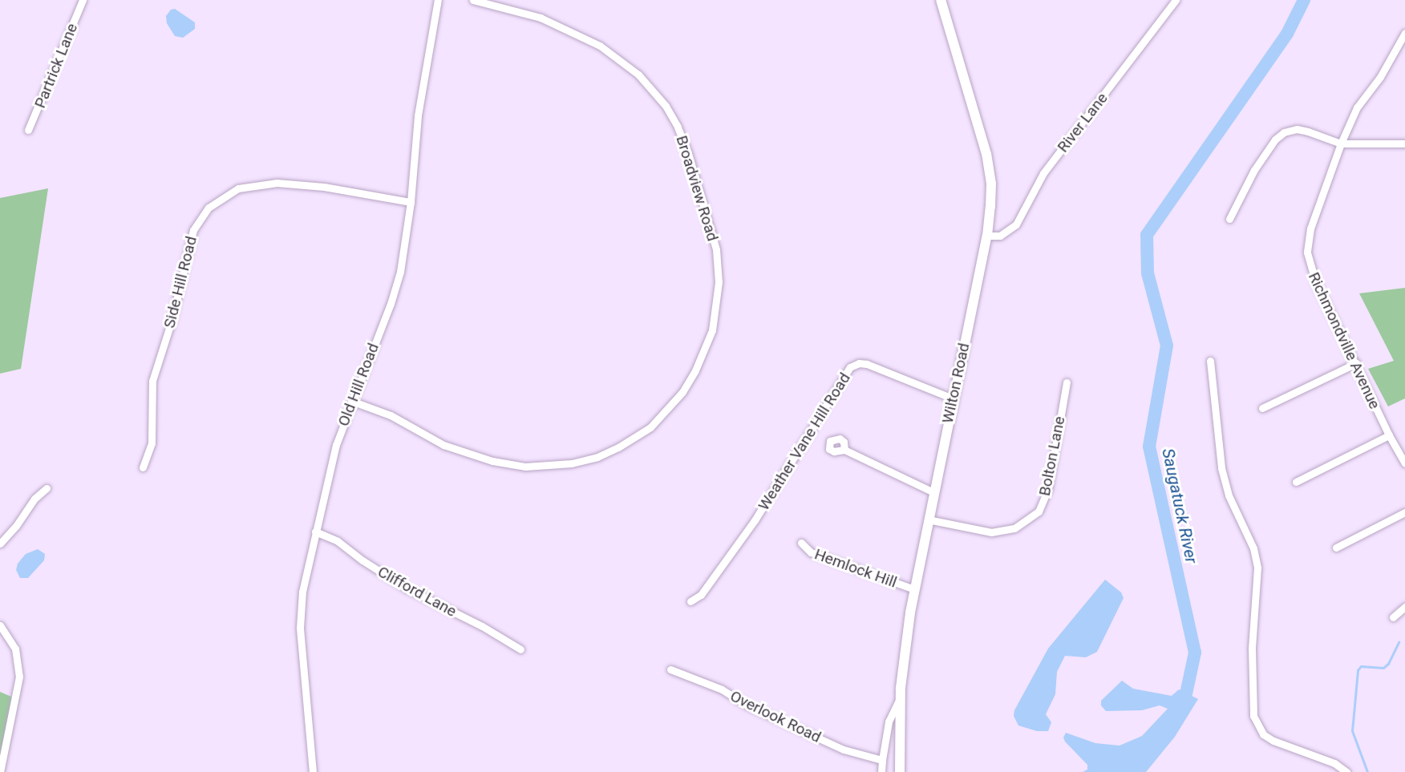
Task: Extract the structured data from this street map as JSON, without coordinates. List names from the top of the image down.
{
  "streets": {
    "main road": ["Wilton Road"],
    "street": [
      "Partrick Lane",
      "River Lane",
      "Broadview Road",
      "Side Hill Road",
      "Richmondville Avenue",
      "Old Hill Road",
      "Weather Vane Hill Road",
      "Bolton Lane",
      "Hemlock Hill",
      "Clifford Lane",
      "Overlook Road"
    ]
  },
  "crossings": [
    ["River Lane", "Wilton Road"],
    ["Broadview Road", "Old Hill Road"],
    ["Side Hill Road", "Old Hill Road"],
    ["Wilton Road", "Weather Vane Hill Road"],
    ["Wilton Road", "Bolton Lane"],
    ["Wilton Road", "Hemlock Hill"],
    ["Old Hill Road", "Clifford Lane"]
  ],
  "water": ["Saugatuck River"]
}
